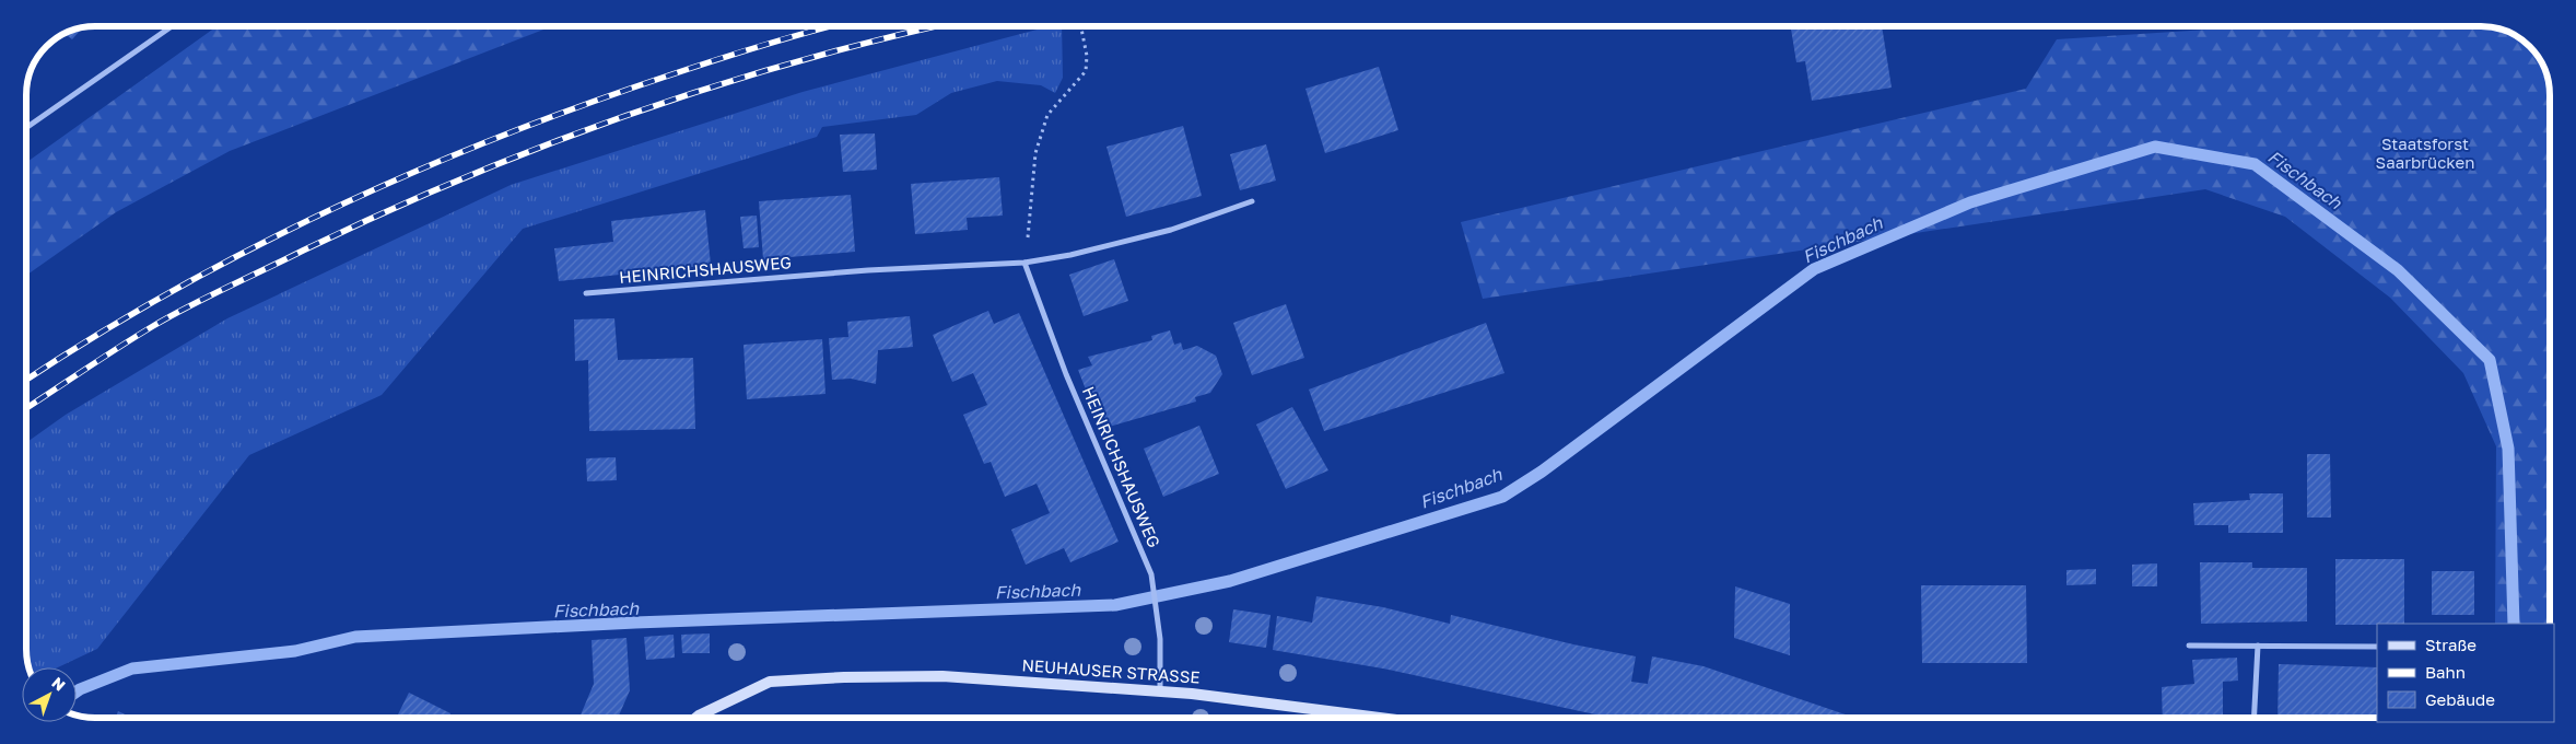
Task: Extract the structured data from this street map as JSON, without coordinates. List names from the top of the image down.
{
  "streets": {
    "main road": ["NEUHAUSER STRASSE"],
    "street": ["HEINRICHSHAUSWEG"]
  },
  "crossings": [
    ["HEINRICHSHAUSWEG", "NEUHAUSER STRASSE"]
  ],
  "water": ["Fischbach"],
  "parks": ["Staatsforst Saarbrücken"],
  "legend": ["Straße", "Bahn", "Gebäude"],
  "north": "top right"
}
